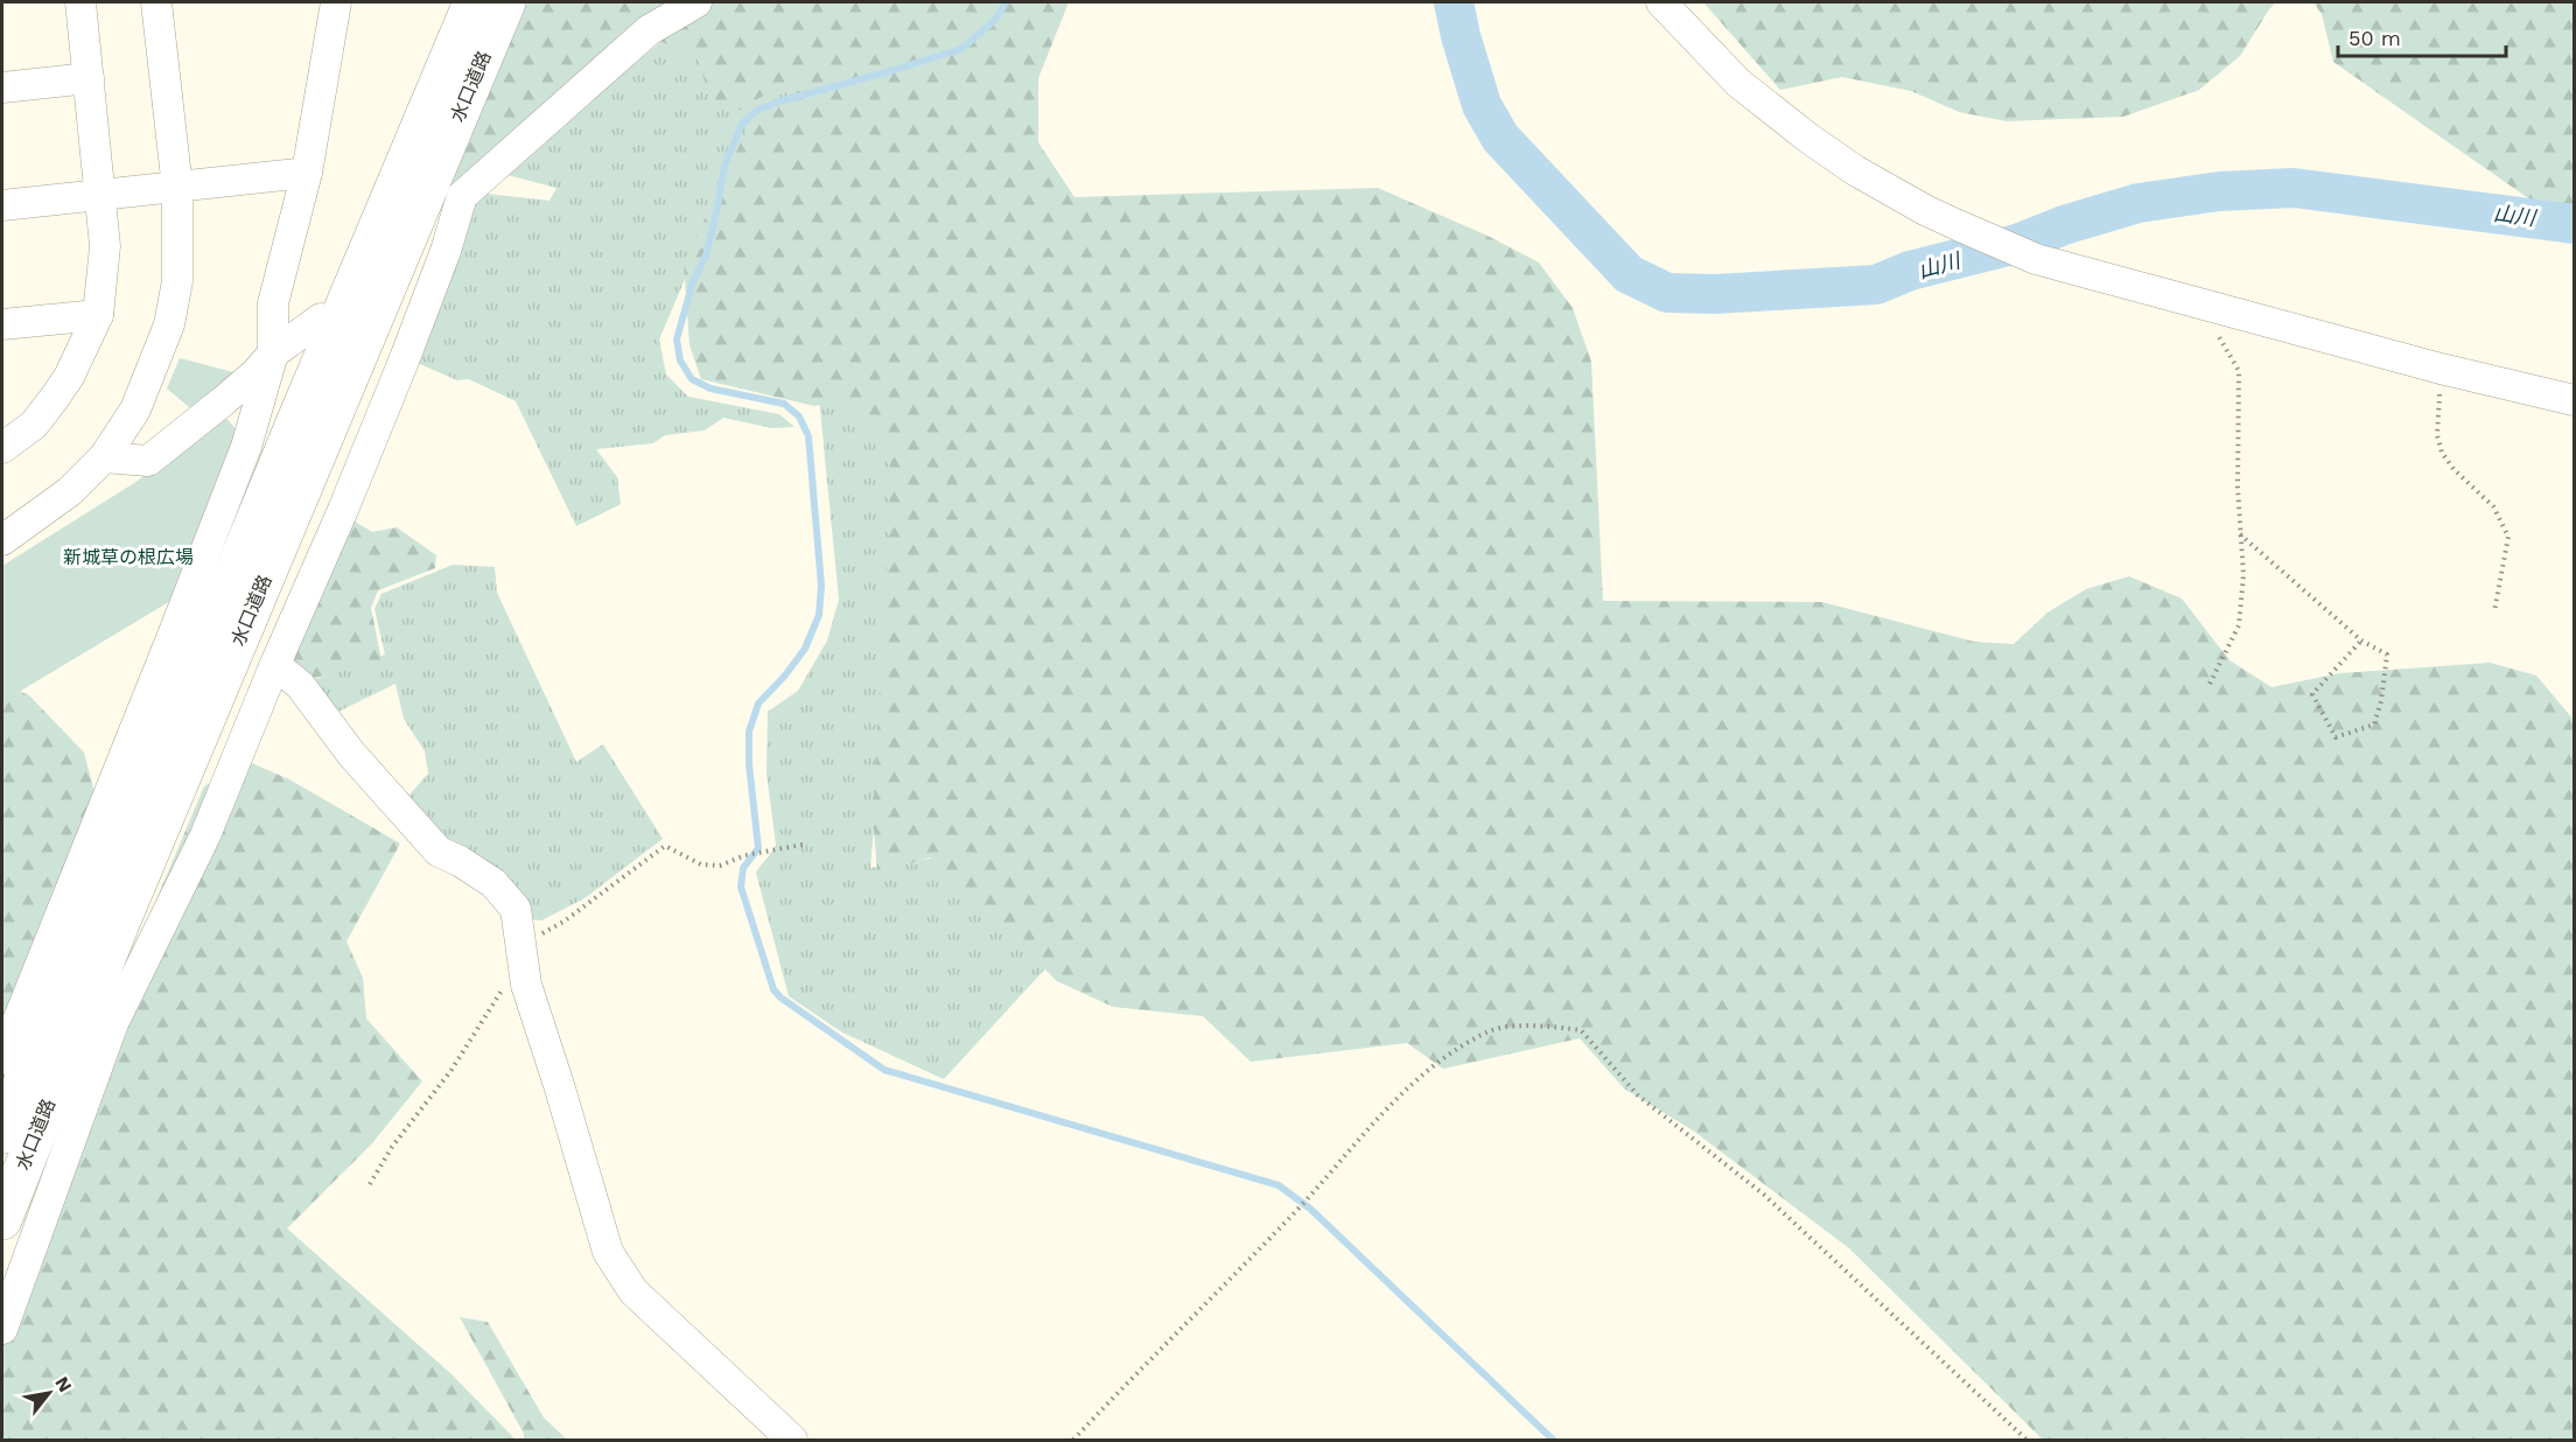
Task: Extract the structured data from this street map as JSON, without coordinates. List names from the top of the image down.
{
  "streets": {
    "highway": ["水口道路"]
  },
  "water": ["山川"],
  "parks": ["新城草の根広場"],
  "scale_bar": "50 m",
  "north": "top right"
}
